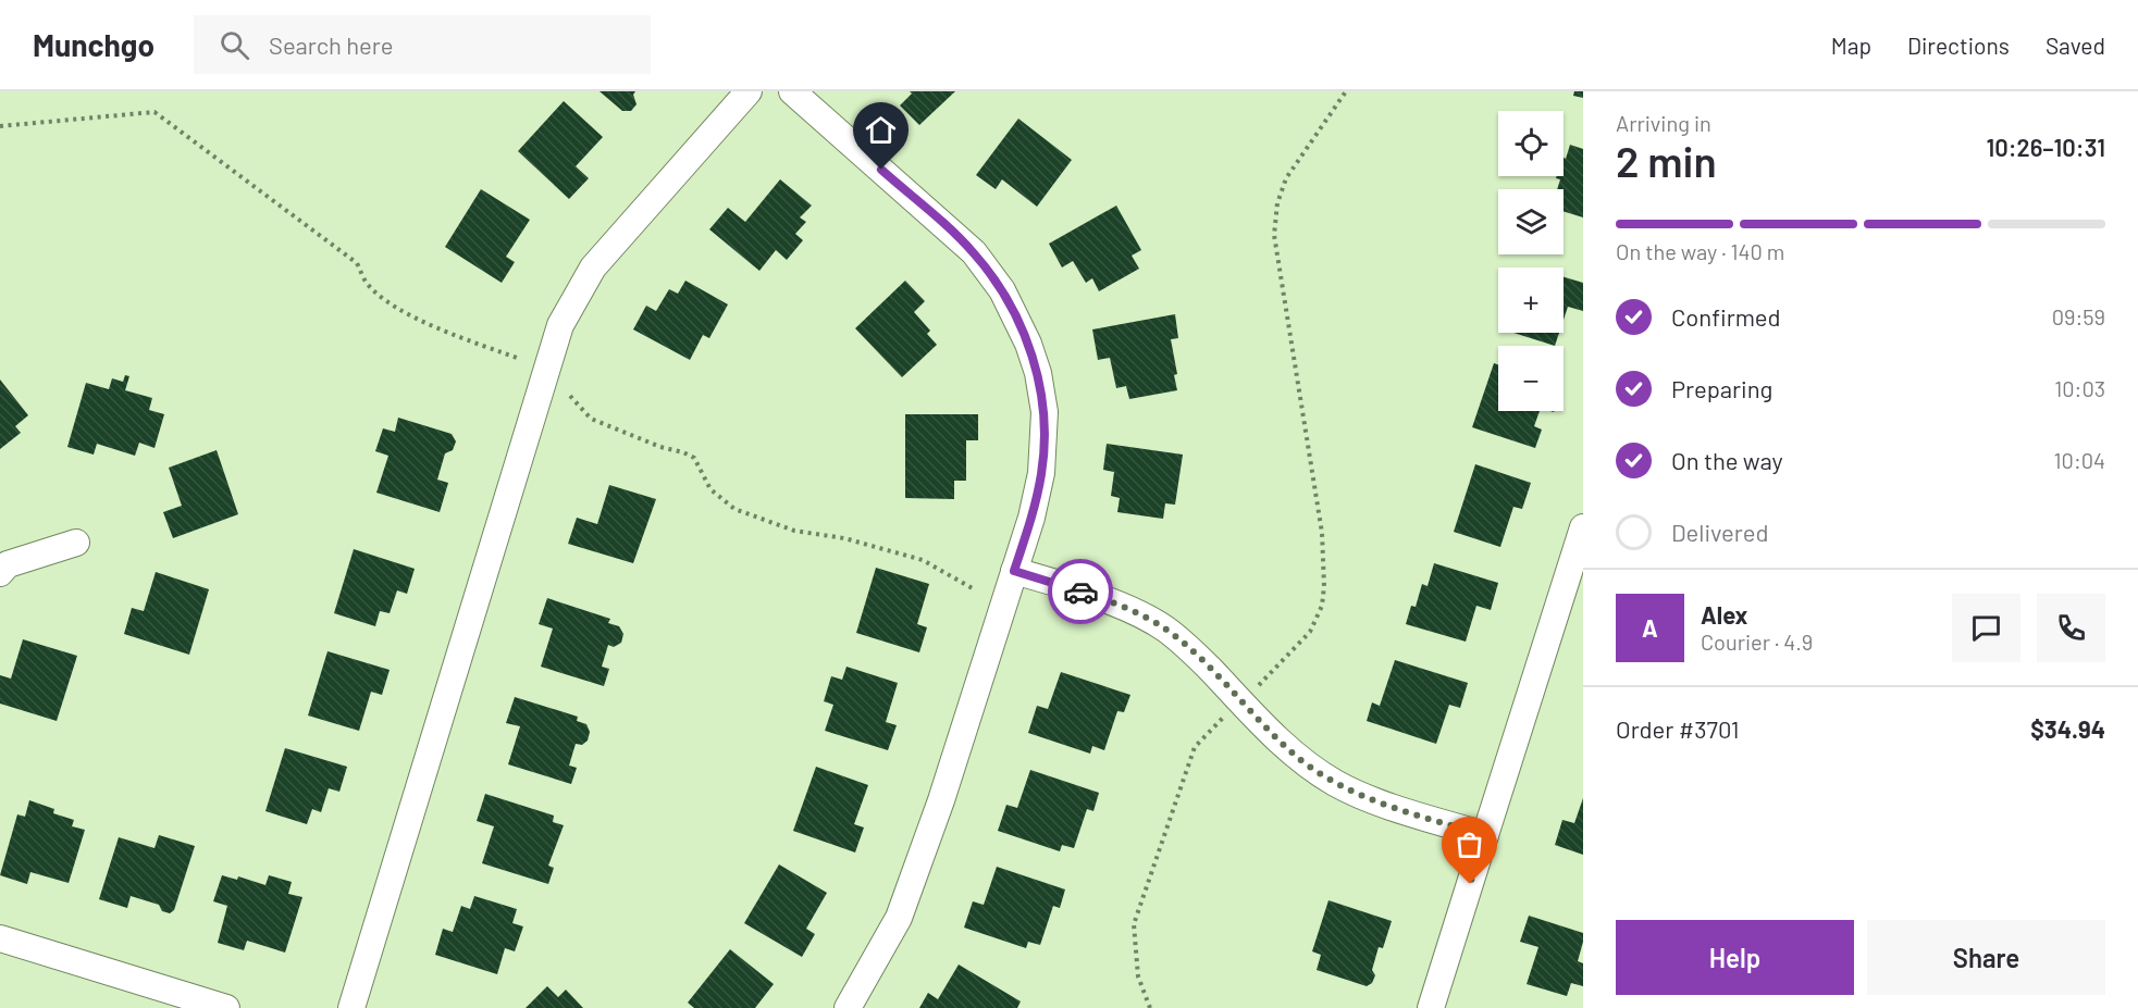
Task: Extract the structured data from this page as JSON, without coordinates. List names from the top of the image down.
{
  "page": {
    "header": "Munchgo",
    "search": "Search here",
    "nav": ["Map", "Directions", "Saved"],
    "heading": ["2 min", "Arriving in", "10:26–10:31"],
    "panel": [
      "Alex",
      "Courier · 4.9",
      "Order #3701",
      "$34.94"
    ],
    "map_buttons": ["+", "−"],
    "bar": "On the way · 140 m",
    "list": [
      ["Confirmed", "09:59"],
      ["Preparing", "10:03"],
      ["On the way", "10:04"],
      "Delivered"
    ],
    "round": "A",
    "buttons": ["Help", "Share"]
  }
}
